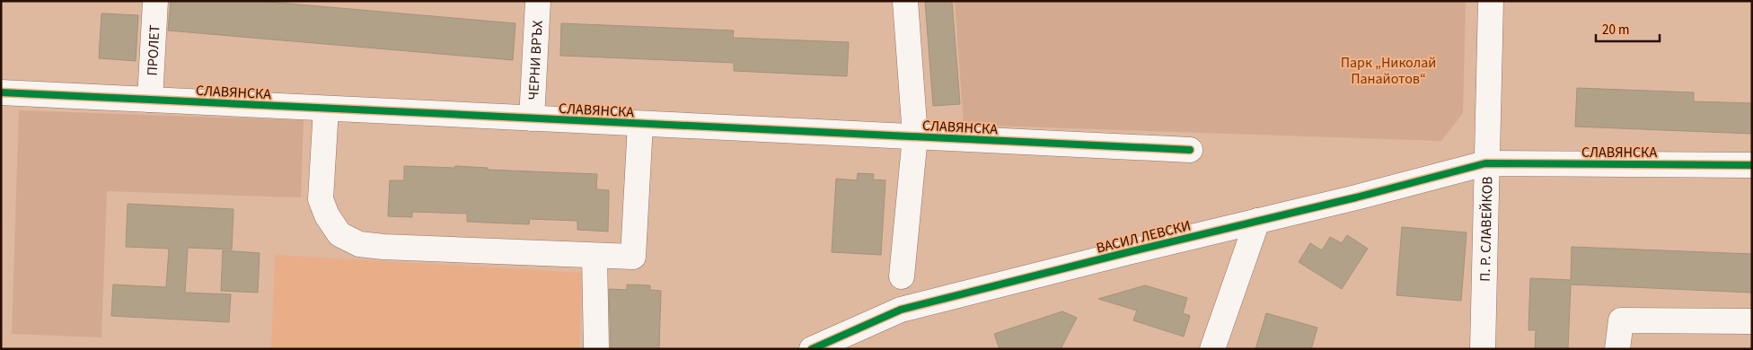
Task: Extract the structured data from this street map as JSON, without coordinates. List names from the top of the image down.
{
  "streets": {
    "street": [
      "ПРОЛЕТ",
      "ЧЕРНИ ВРЪХ",
      "СЛАВЯНСКА",
      "П. Р. СЛАВЕЙКОВ",
      "ВАСИЛ ЛЕВСКИ"
    ]
  },
  "crossings": [
    ["ПРОЛЕТ", "СЛАВЯНСКА"],
    ["ЧЕРНИ ВРЪХ", "СЛАВЯНСКА"],
    ["СЛАВЯНСКА", "П. Р. СЛАВЕЙКОВ"],
    ["СЛАВЯНСКА", "ВАСИЛ ЛЕВСКИ"],
    ["П. Р. СЛАВЕЙКОВ", "ВАСИЛ ЛЕВСКИ"]
  ],
  "parks": ["Парк „Николай Панайотов“"],
  "scale_bar": "20 m"
}
